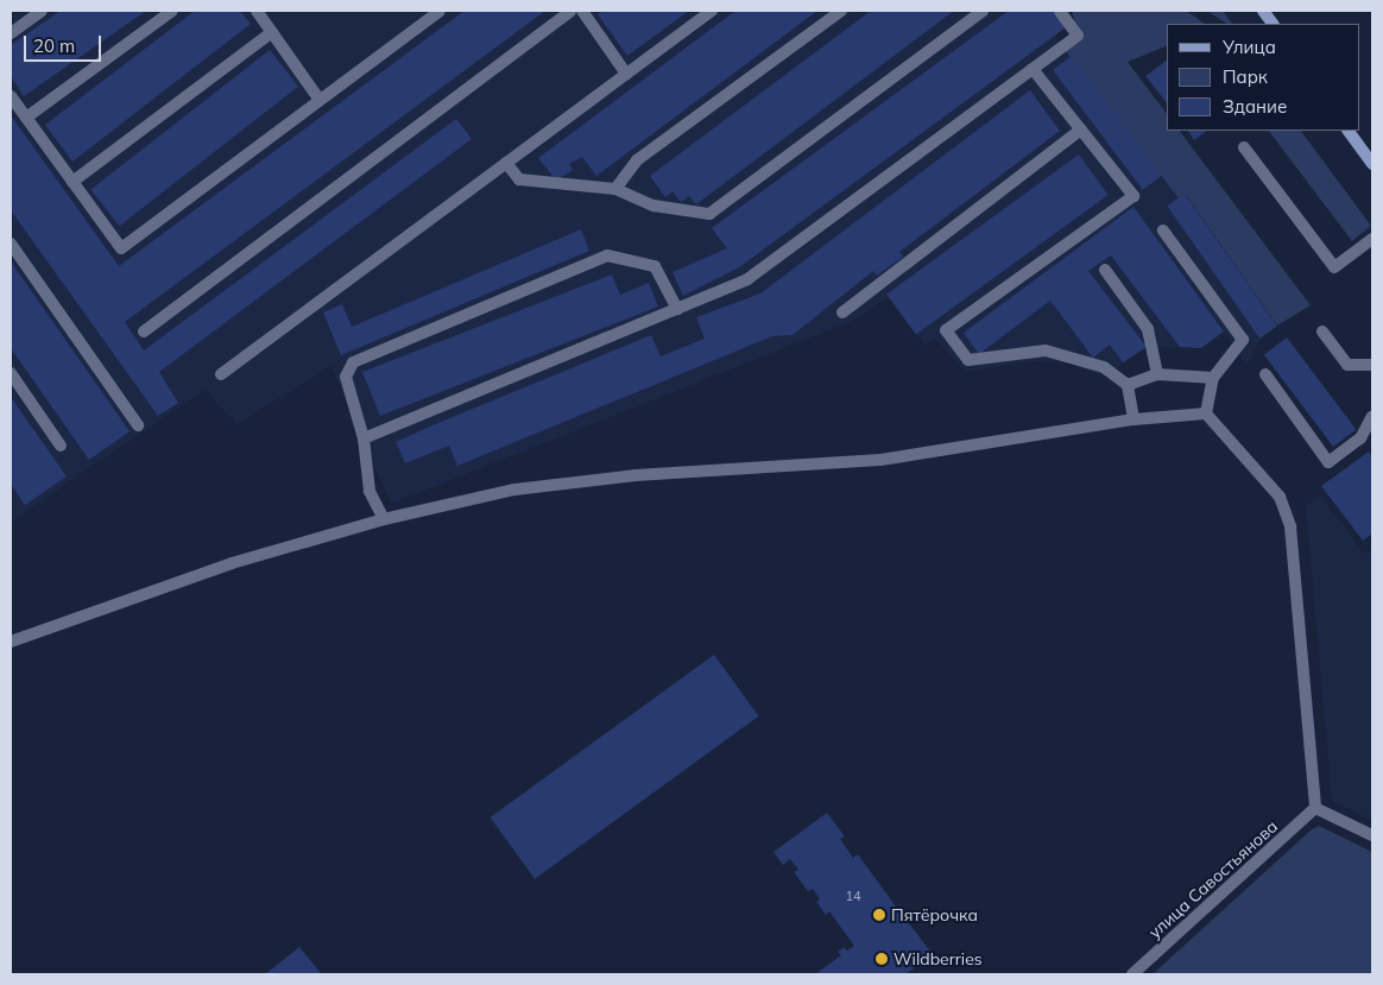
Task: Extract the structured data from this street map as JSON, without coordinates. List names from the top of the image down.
{
  "streets": {
    "street": ["улица Савостьянова"]
  },
  "places": ["Пятёрочка", "Wildberries"],
  "house_numbers": ["14"],
  "legend": ["Улица", "Парк", "Здание"],
  "scale_bar": "20 m"
}
